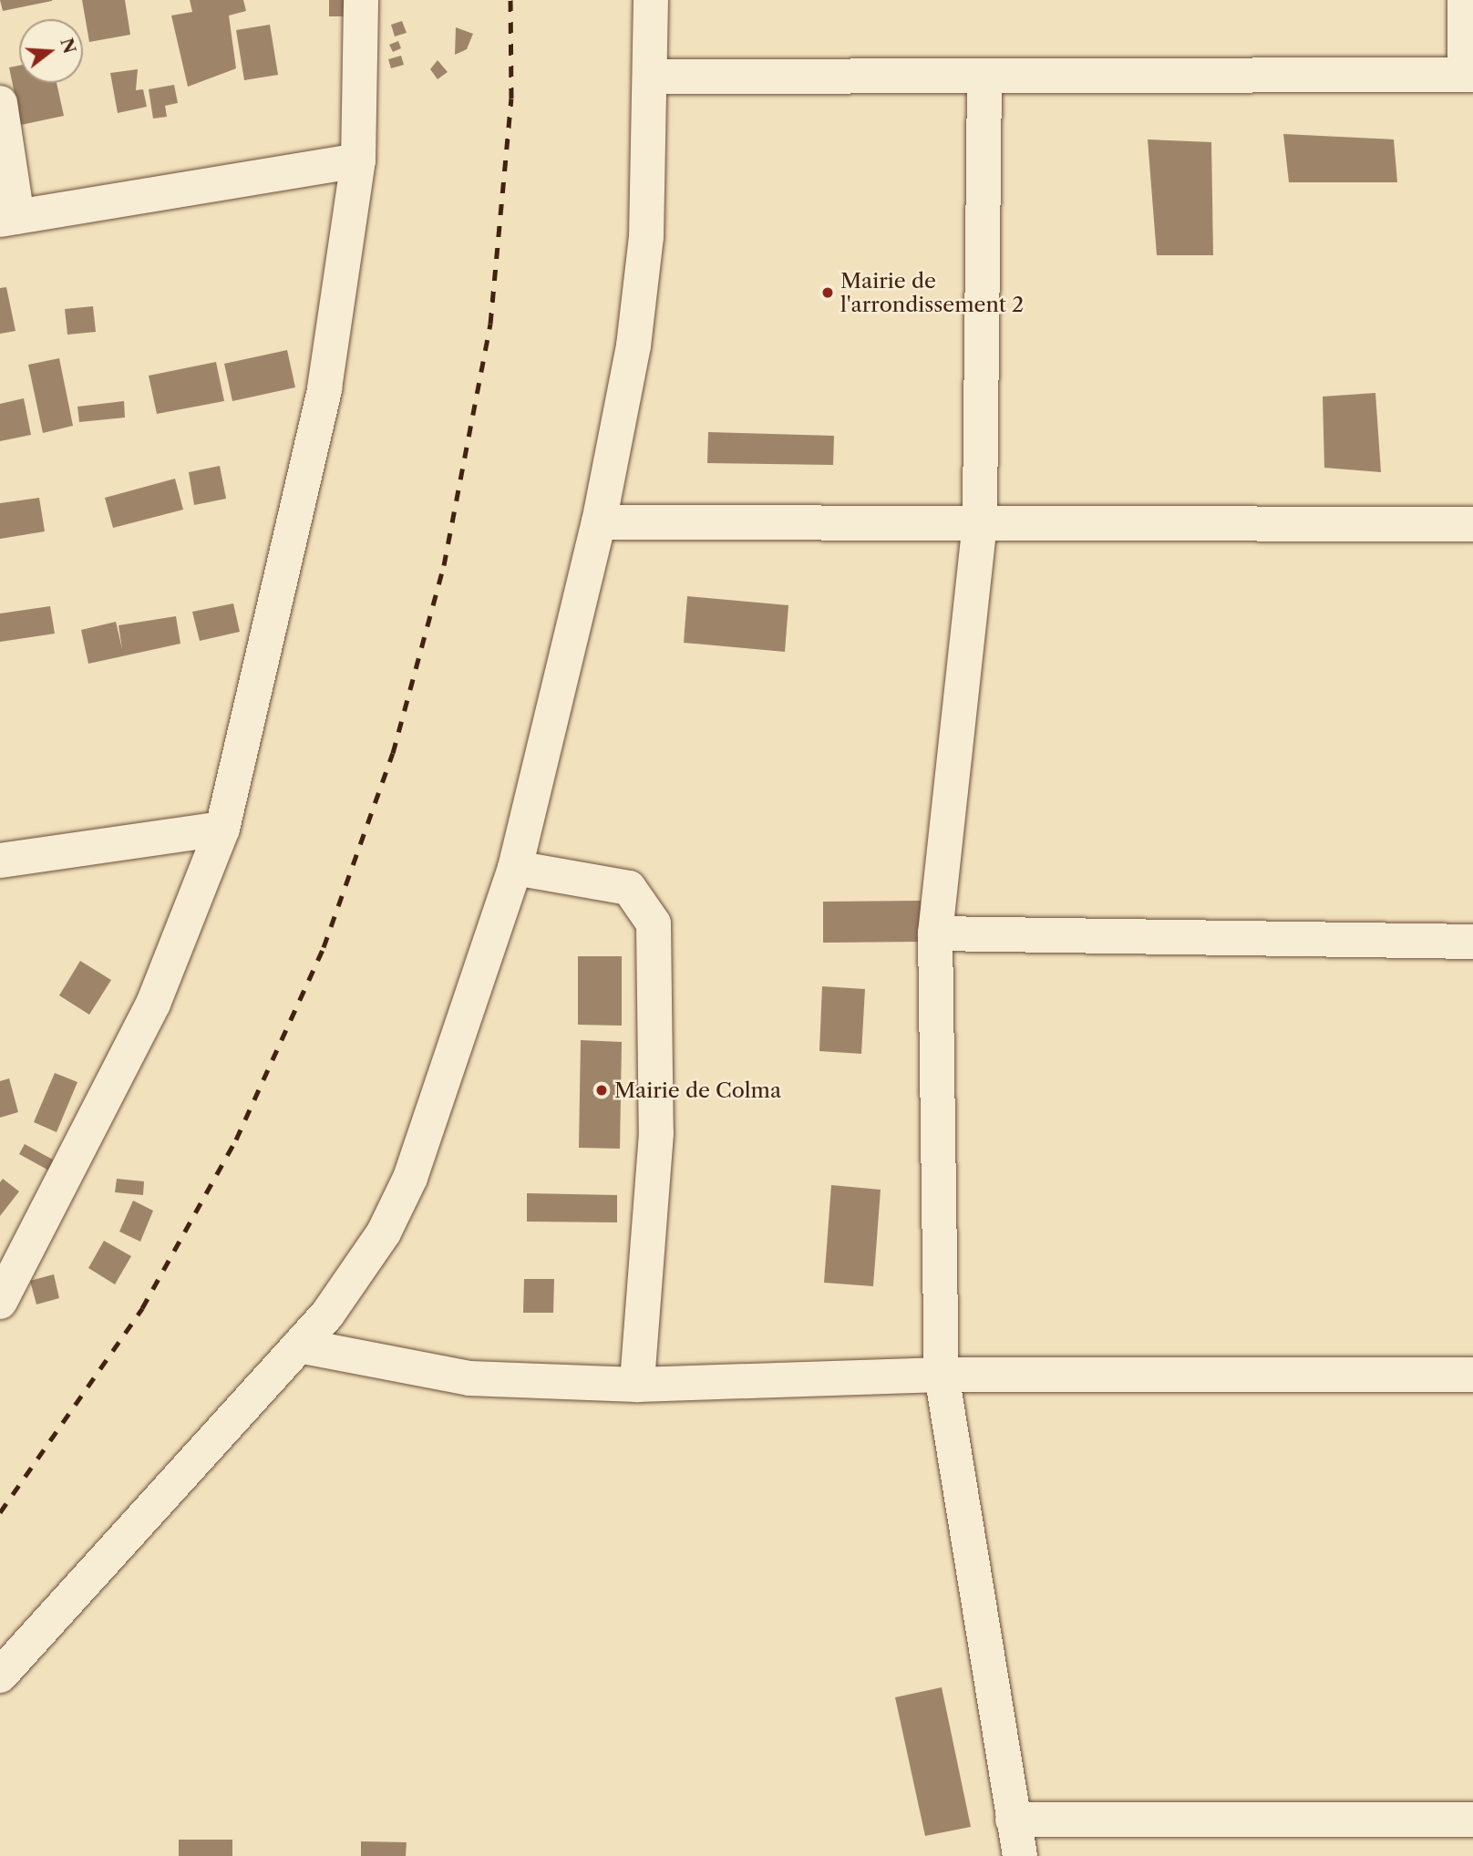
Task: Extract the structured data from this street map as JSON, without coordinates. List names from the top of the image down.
{
  "places": ["Mairie de l'arrondissement 2", "Mairie de Colma"],
  "north": "right"
}
